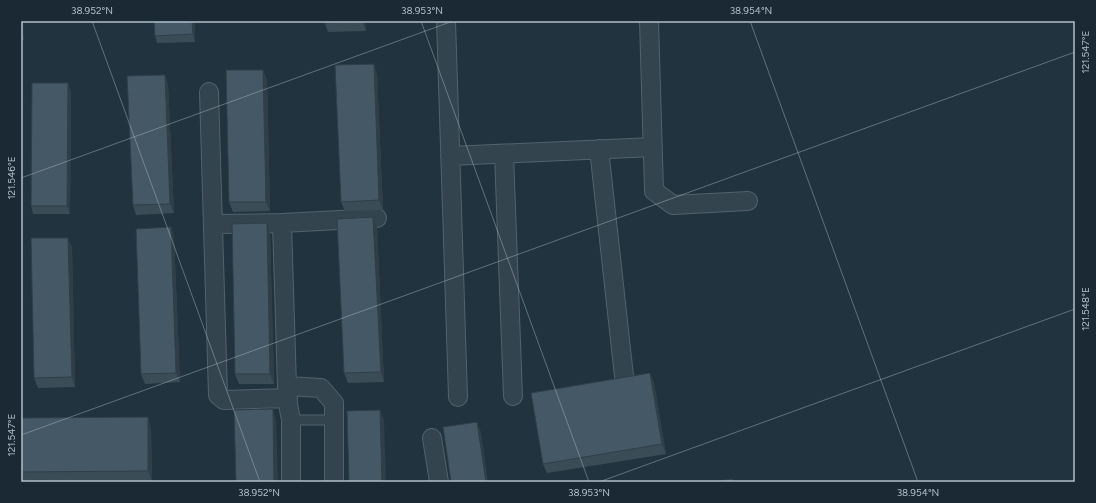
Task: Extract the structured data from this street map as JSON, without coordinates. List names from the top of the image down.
{
  "coordinates": [
    "38.952°N",
    "38.953°N",
    "38.954°N",
    "121.547°E",
    "121.546°E",
    "121.548°E"
  ]
}
